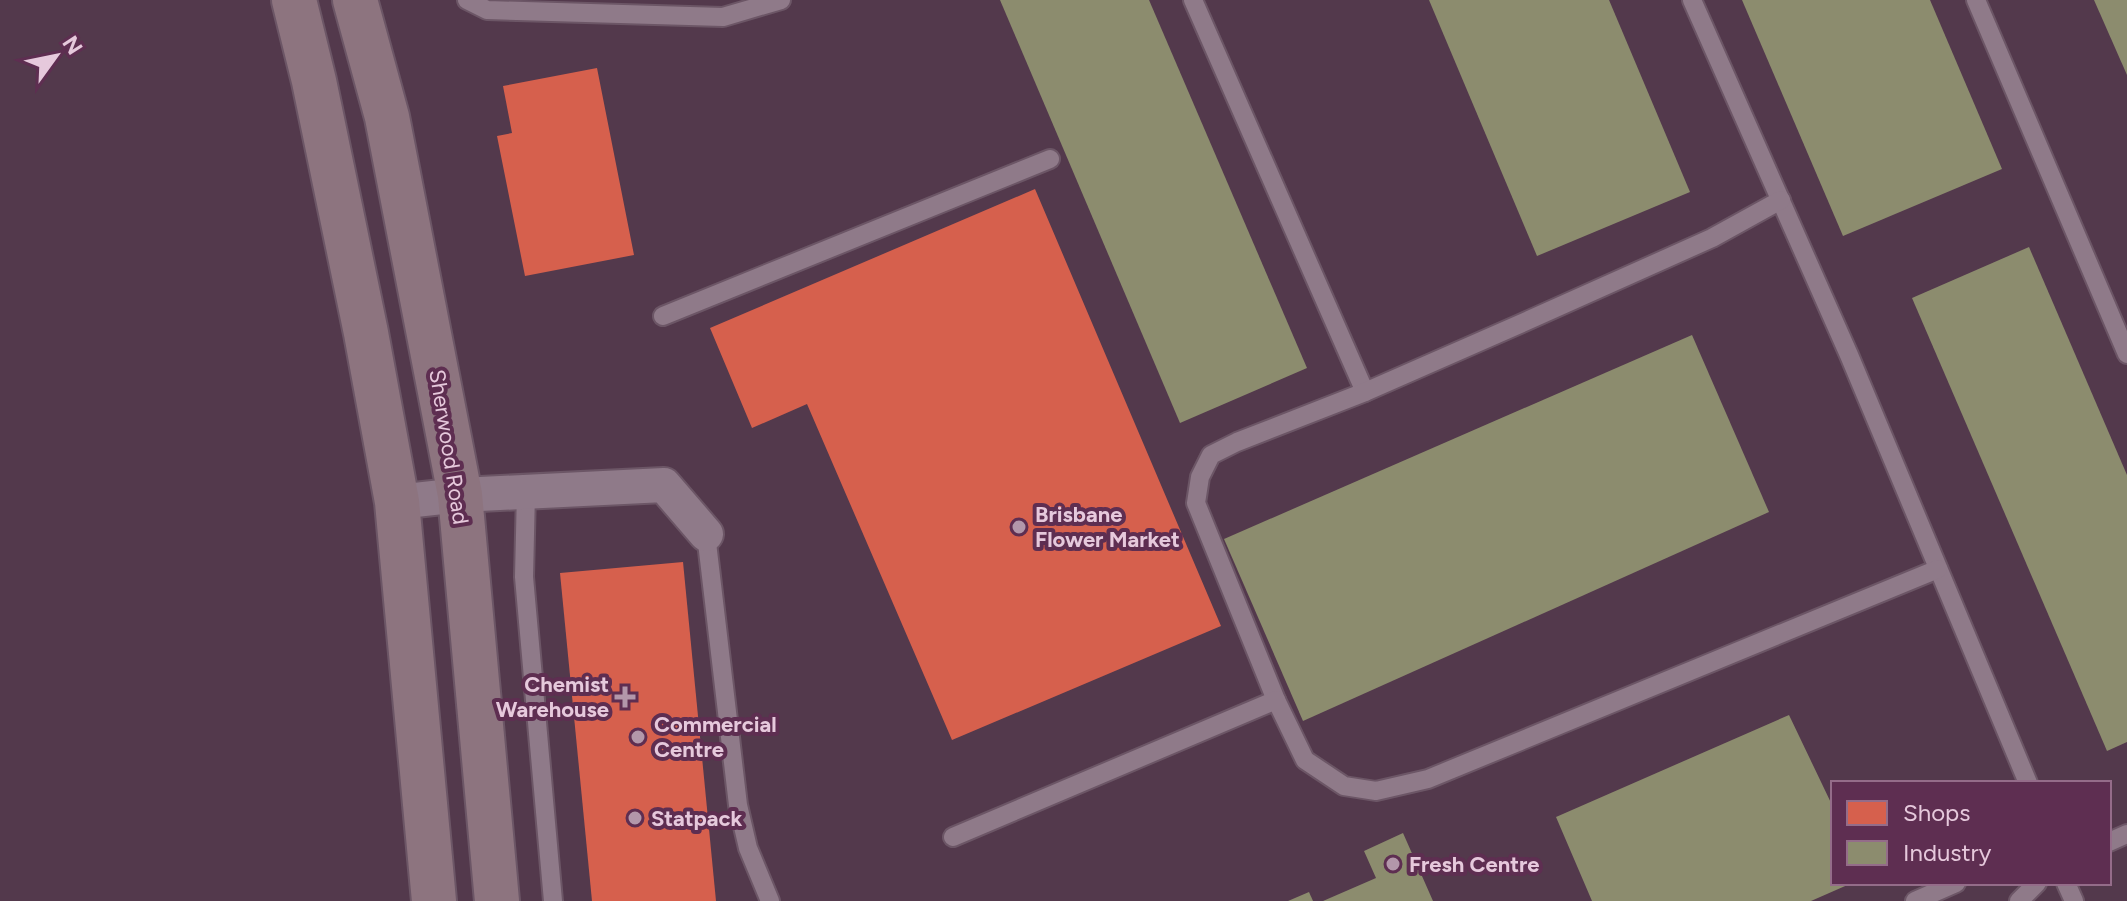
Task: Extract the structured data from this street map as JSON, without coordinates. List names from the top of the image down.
{
  "streets": {
    "main road": ["Sherwood Road"]
  },
  "places": {
    "other": [
      "Brisbane Flower Market",
      "Commercial Centre",
      "Statpack",
      "Fresh Centre"
    ],
    "health": ["Chemist Warehouse"]
  },
  "legend": ["Shops", "Industry"],
  "north": "top right"
}
